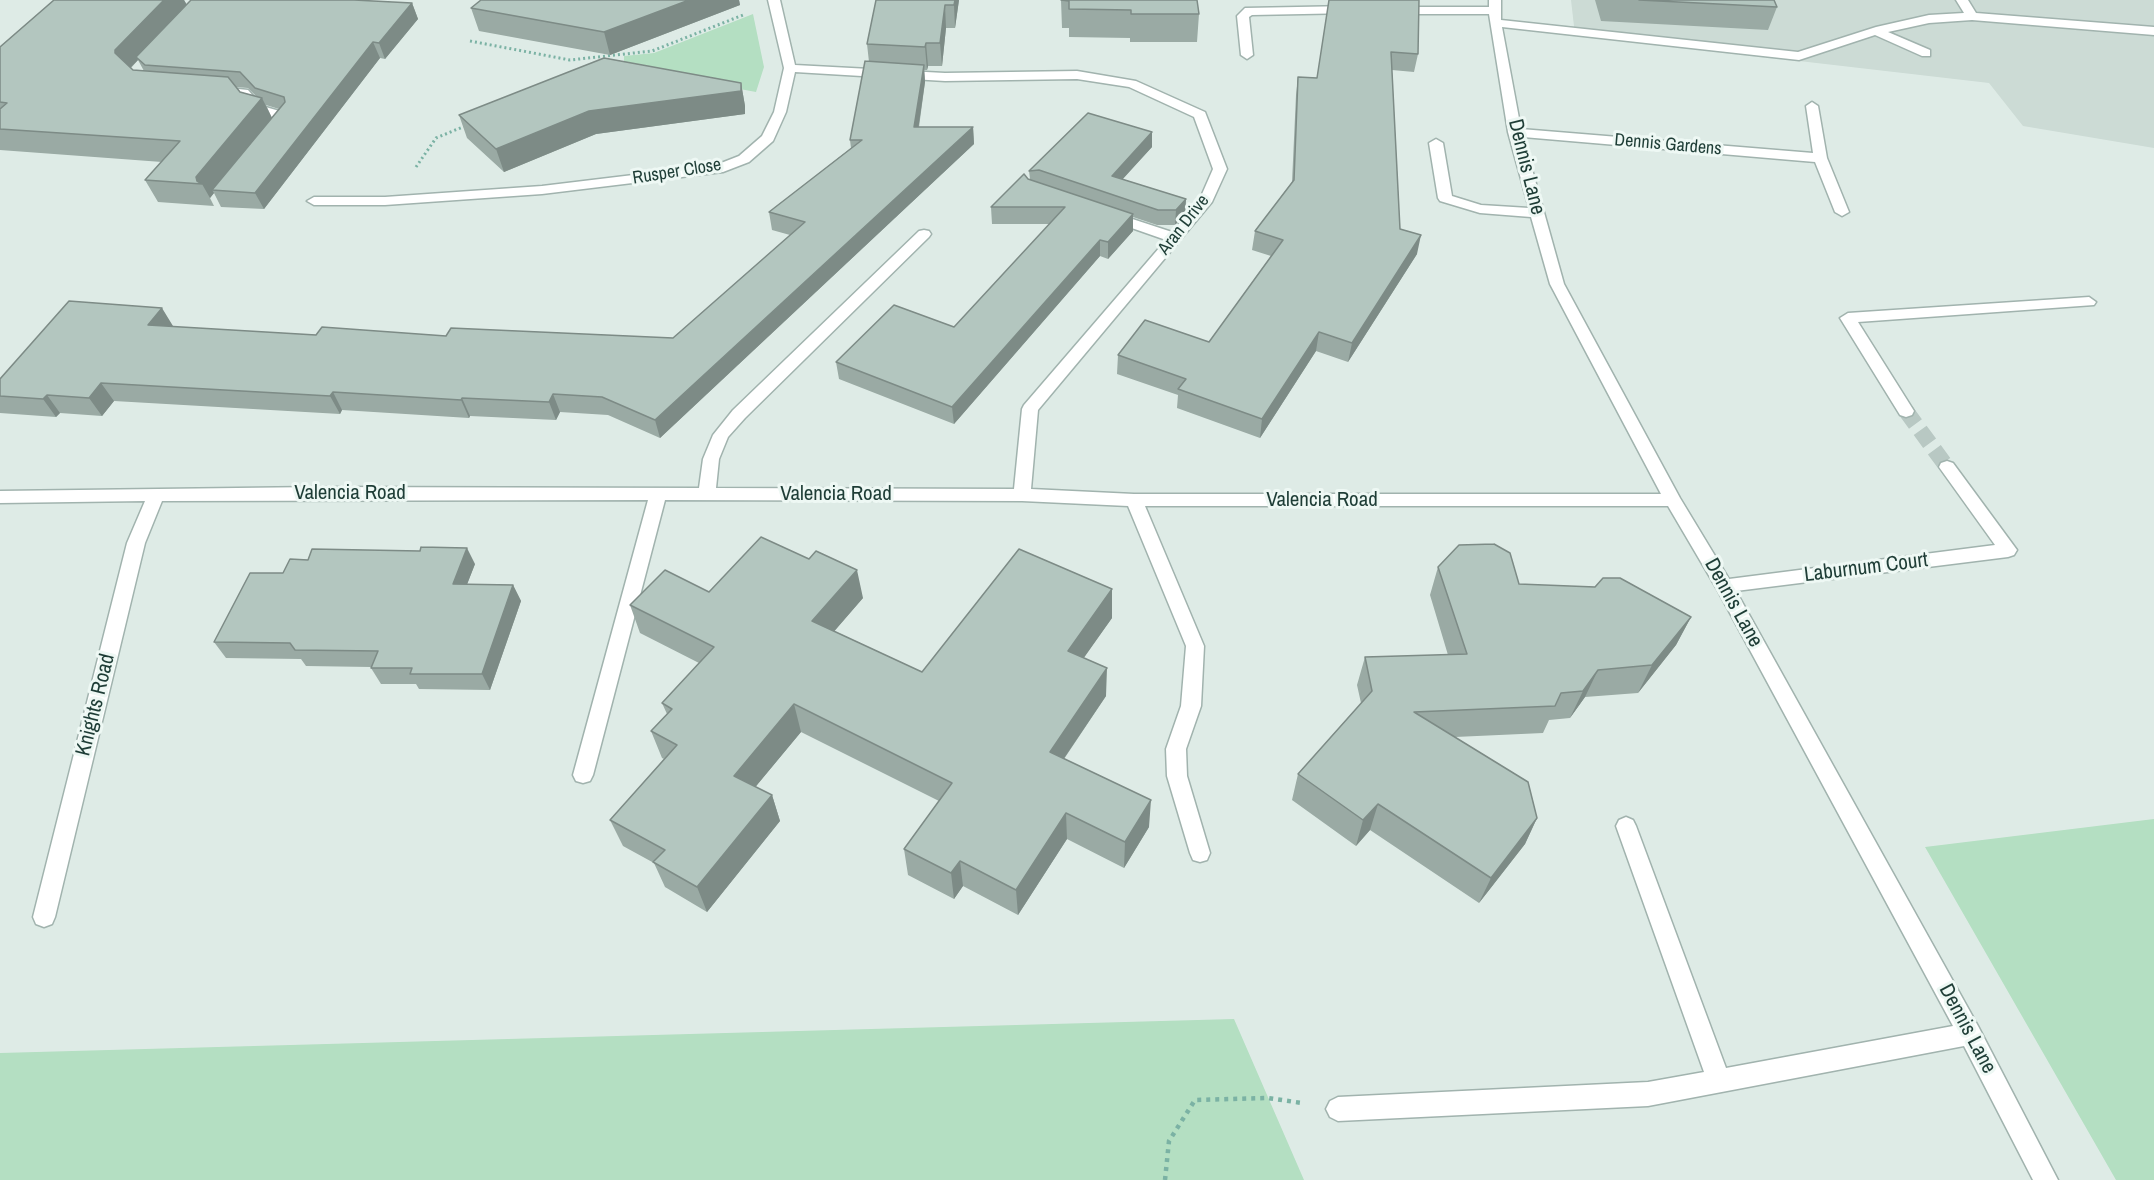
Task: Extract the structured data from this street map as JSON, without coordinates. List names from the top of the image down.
{
  "streets": {
    "street": [
      "Dennis Gardens",
      "Dennis Lane",
      "Rusper Close",
      "Aran Drive",
      "Valencia Road",
      "Laburnum Court",
      "Knights Road"
    ]
  },
  "crossings": [
    ["Dennis Gardens", "Dennis Lane"],
    ["Dennis Lane", "Valencia Road"],
    ["Dennis Lane", "Laburnum Court"],
    ["Rusper Close", "Aran Drive"],
    ["Aran Drive", "Valencia Road"],
    ["Valencia Road", "Knights Road"]
  ]
}
